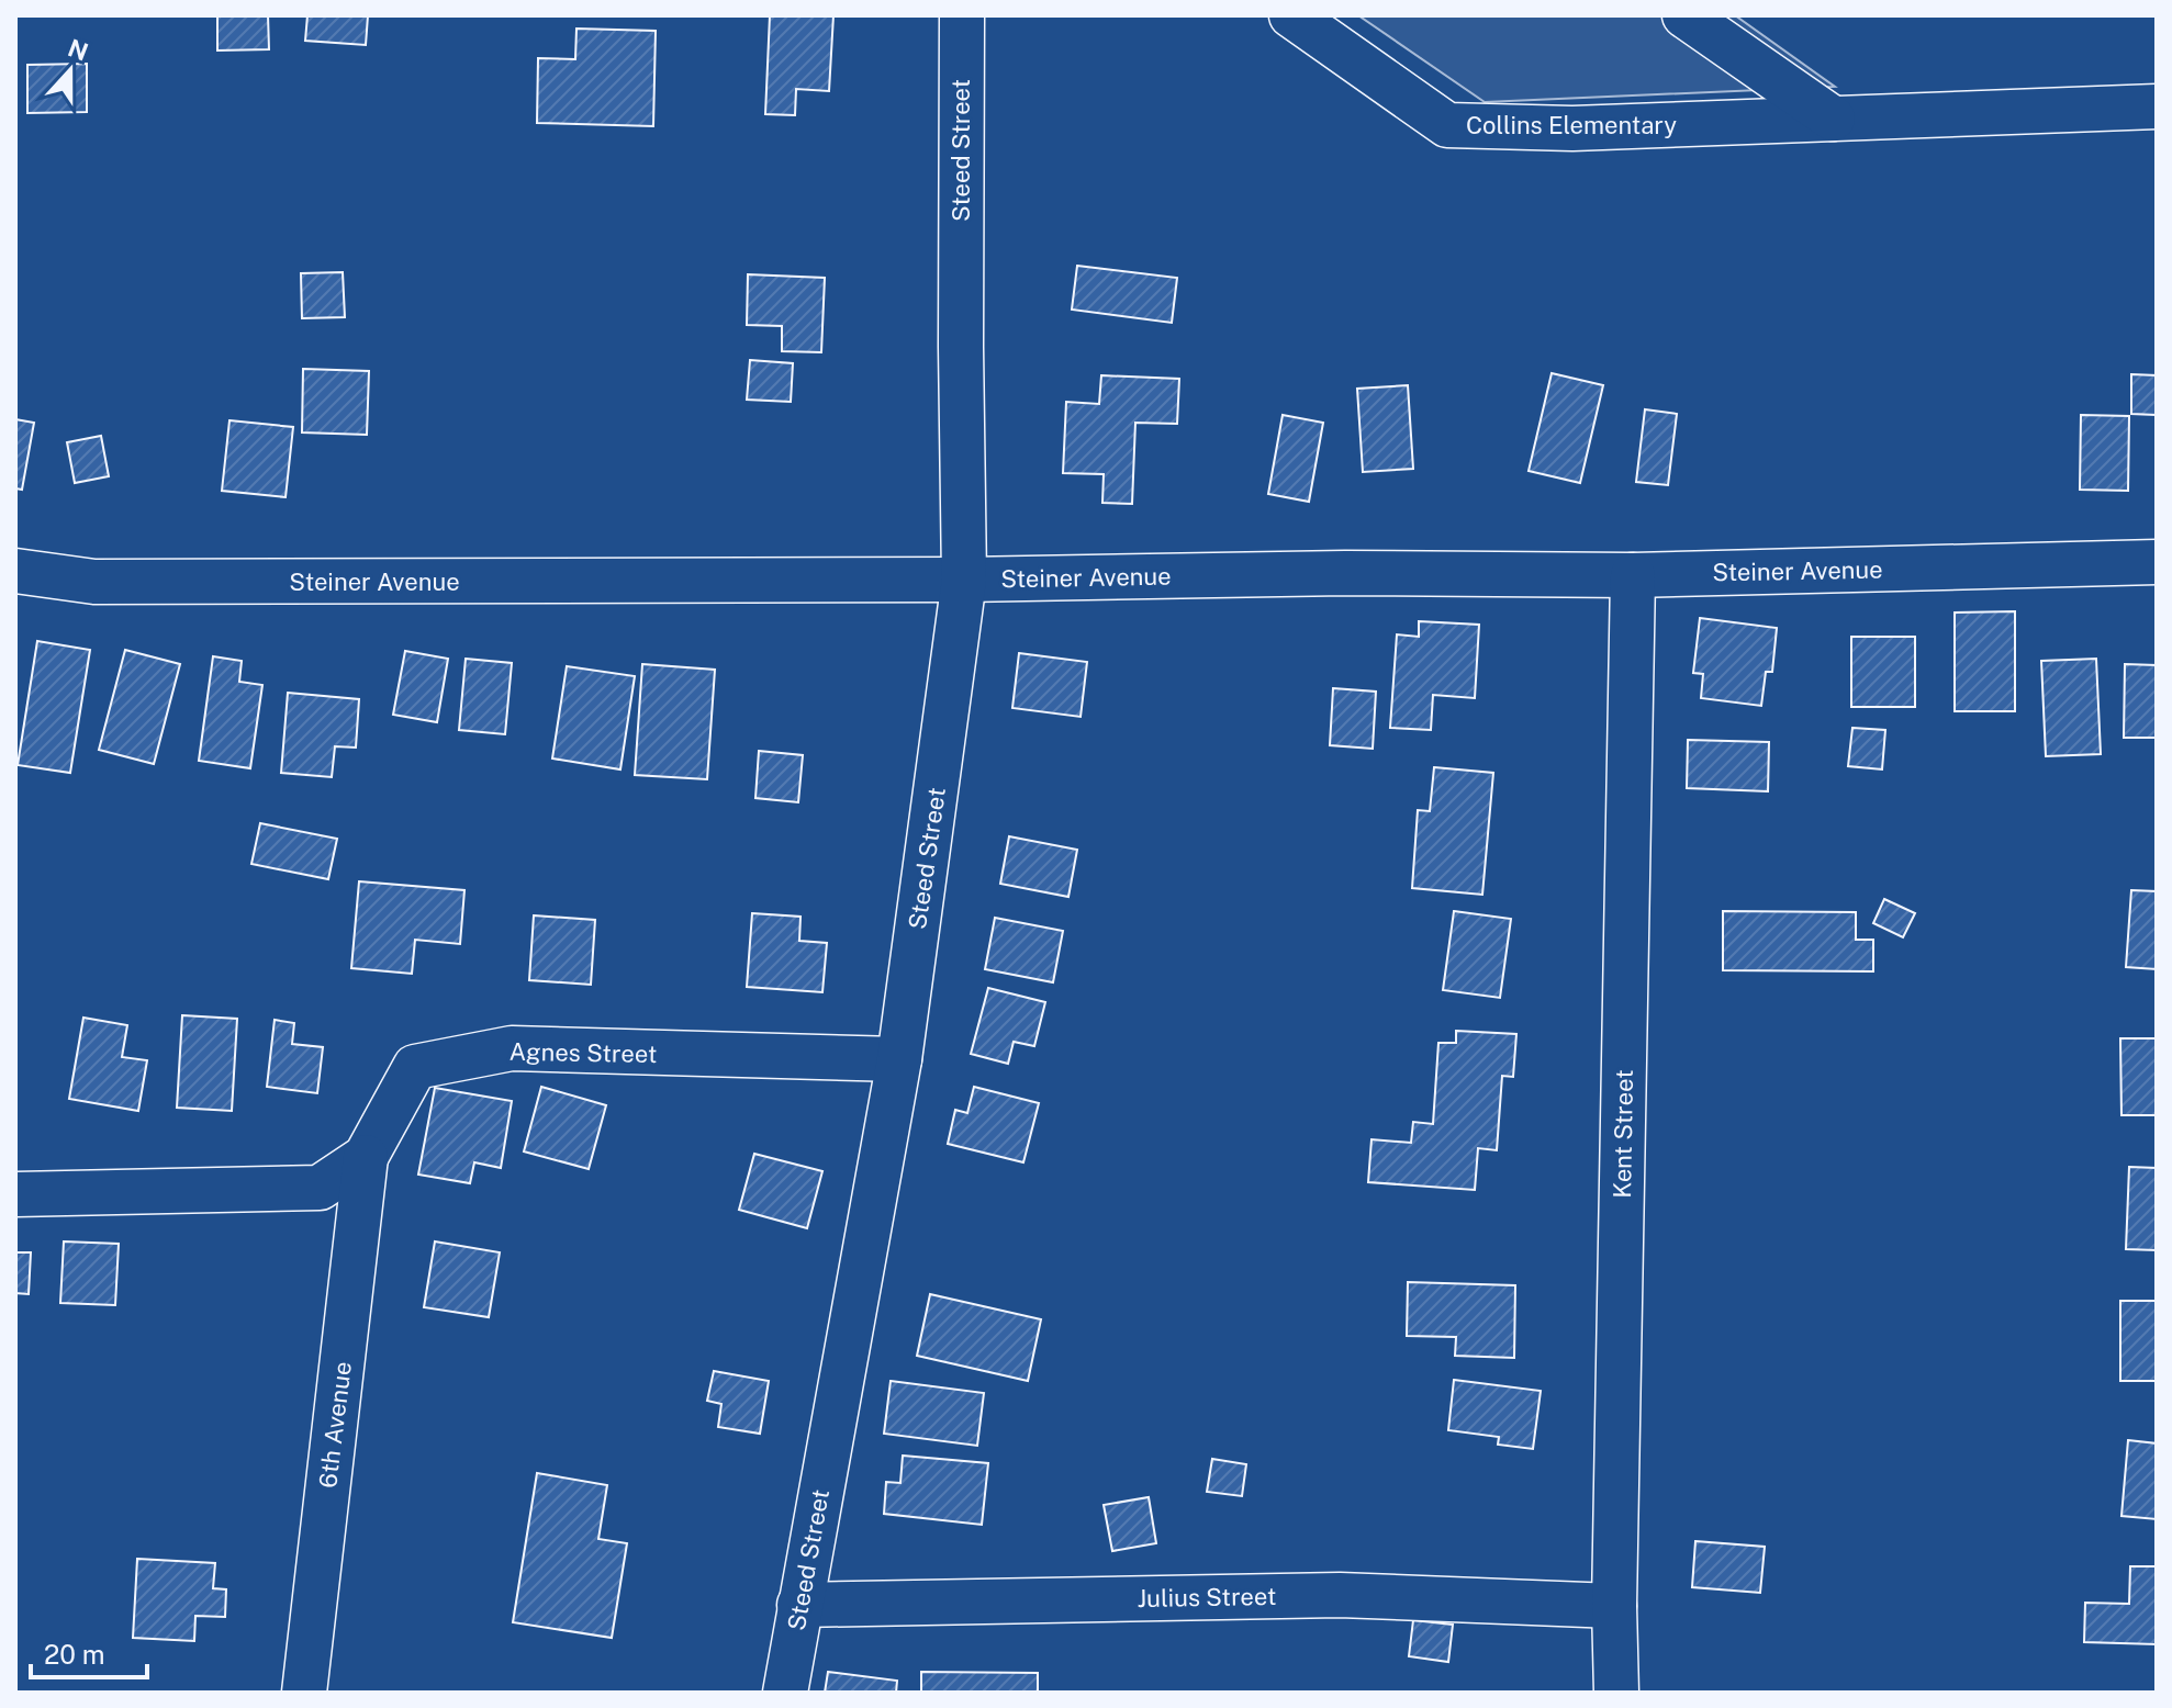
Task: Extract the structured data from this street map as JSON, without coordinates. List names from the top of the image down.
{
  "streets": {
    "street": [
      "Collins Elementary",
      "Steed Street",
      "Steiner Avenue",
      "Agnes Street",
      "Kent Street",
      "6th Avenue",
      "Julius Street"
    ]
  },
  "crossings": [
    ["Steed Street", "Steiner Avenue"],
    ["Steed Street", "Agnes Street"],
    ["Steed Street", "Julius Street"],
    ["Steiner Avenue", "Kent Street"],
    ["Agnes Street", "6th Avenue"],
    ["Kent Street", "Julius Street"]
  ],
  "scale_bar": "20 m",
  "north": "top"
}
